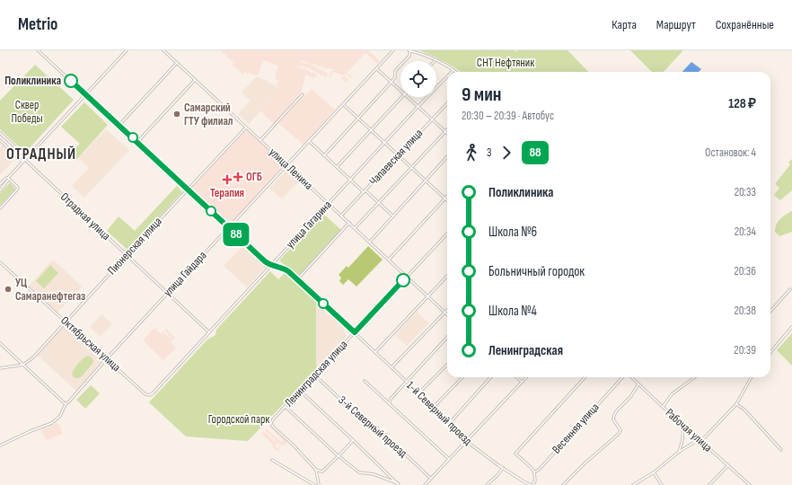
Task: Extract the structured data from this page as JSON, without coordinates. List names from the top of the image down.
{
  "streets": {
    "street": [
      "Чапаевская улица",
      "улица Ленина",
      "Отрадная улица",
      "улица Гагарина",
      "Пионерская улица",
      "улица Гайдара",
      "Октябрьская улица",
      "Ленинградская улица",
      "1-й Северный проезд",
      "3-й Северный проезд",
      "Весенняя улица",
      "Рабочая улица"
    ]
  },
  "crossings": [
    ["Чапаевская улица", "улица Ленина"],
    ["улица Ленина", "улица Гагарина"],
    ["улица Ленина", "Пионерская улица"],
    ["улица Ленина", "улица Гайдара"],
    ["улица Ленина", "Ленинградская улица"],
    ["Отрадная улица", "улица Гагарина"],
    ["Отрадная улица", "Пионерская улица"],
    ["Отрадная улица", "улица Гайдара"],
    ["улица Гагарина", "Октябрьская улица"],
    ["улица Гагарина", "1-й Северный проезд"],
    ["Пионерская улица", "Октябрьская улица"],
    ["Пионерская улица", "1-й Северный проезд"],
    ["улица Гайдара", "Октябрьская улица"],
    ["улица Гайдара", "1-й Северный проезд"],
    ["Ленинградская улица", "1-й Северный проезд"],
    ["Ленинградская улица", "3-й Северный проезд"]
  ],
  "districts": ["ОТРАДНЫЙ"],
  "parks": ["СНТ Нефтяник", "Сквер Победы", "Городской парк"],
  "places": {
    "other": ["Поликлиника", "Самарский ГТУ филиал", "УЦ Самаранефтегаз"],
    "health": ["ОГБ", "Терапия"]
  },
  "lines": ["bus line 88"],
  "page": {
    "header": "Metrio",
    "nav": ["Карта", "Маршрут", "Сохранённые"],
    "on_map": "88",
    "heading": ["9 мин", "20:30 – 20:39 · Автобус", "128 ₽"],
    "legs": ["3", "88", "Остановок: 4"],
    "list": [
      {
        "name": "Поликлиника",
        "value": "20:33"
      },
      {
        "name": "Школа №6",
        "value": "20:34"
      },
      {
        "name": "Больничный городок",
        "value": "20:36"
      },
      {
        "name": "Школа №4",
        "value": "20:38"
      },
      {
        "name": "Ленинградская",
        "value": "20:39"
      }
    ]
  }
}
